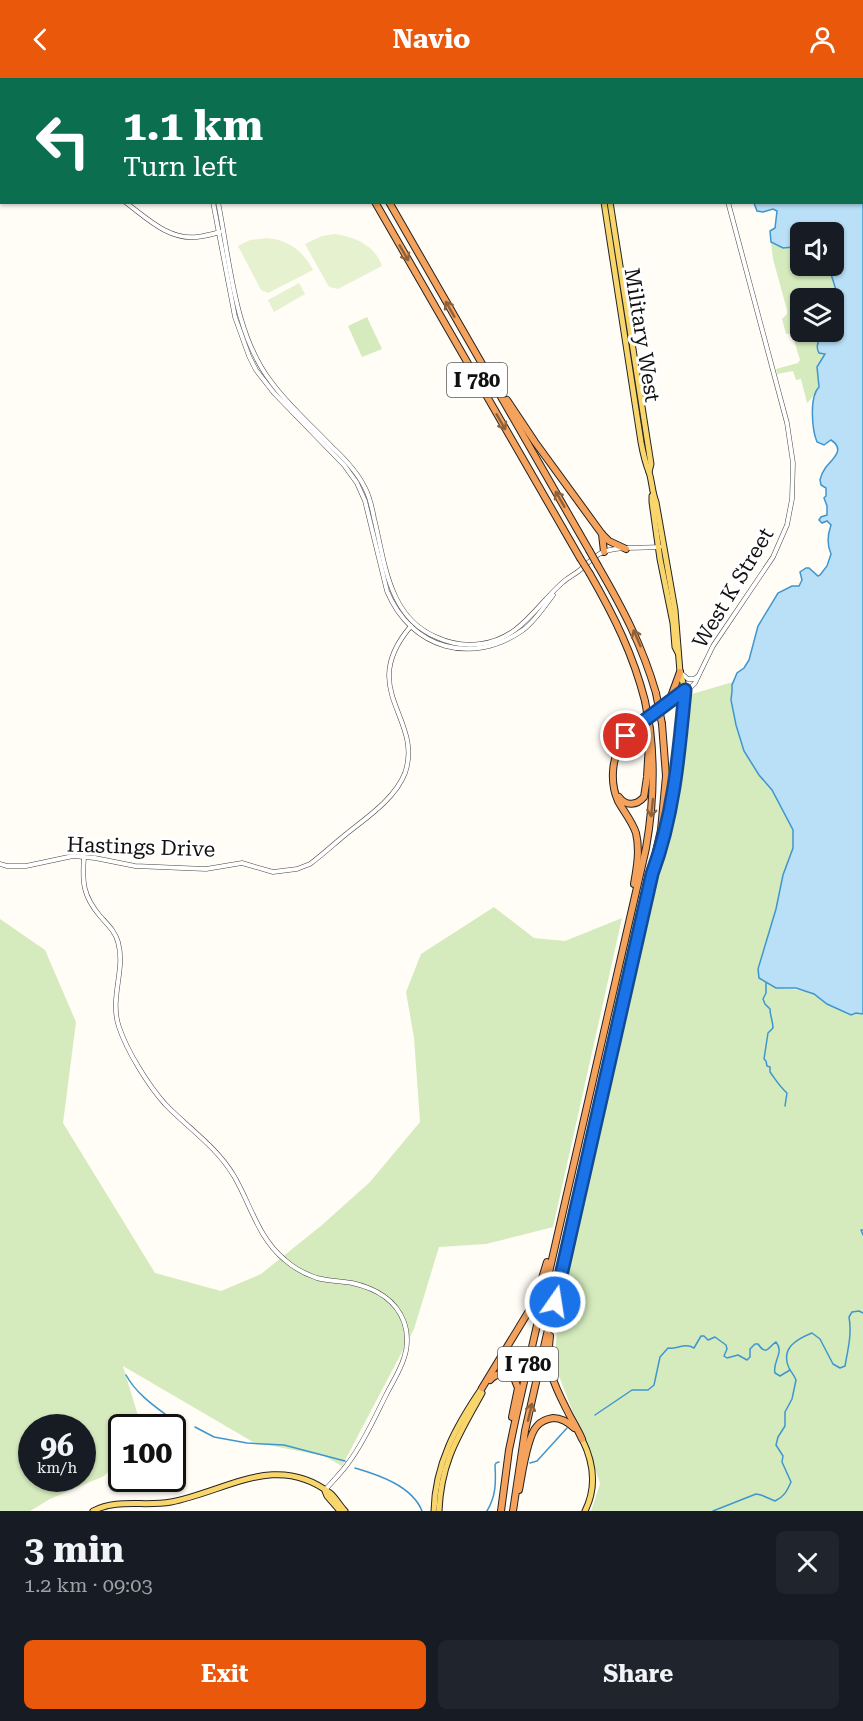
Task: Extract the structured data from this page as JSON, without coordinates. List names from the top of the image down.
{
  "streets": {
    "highway": ["I 780"],
    "main road": ["Military West"],
    "street": ["West K Street", "Hastings Drive"]
  },
  "crossings": [
    ["Military West", "West K Street"]
  ],
  "page": {
    "header": "Navio",
    "turn": ["1.1 km", "Turn left"],
    "speed": "96 km/h",
    "limit": "100",
    "heading": ["3 min", "1.2 km · 09:03"],
    "buttons": ["Exit", "Share"]
  }
}
